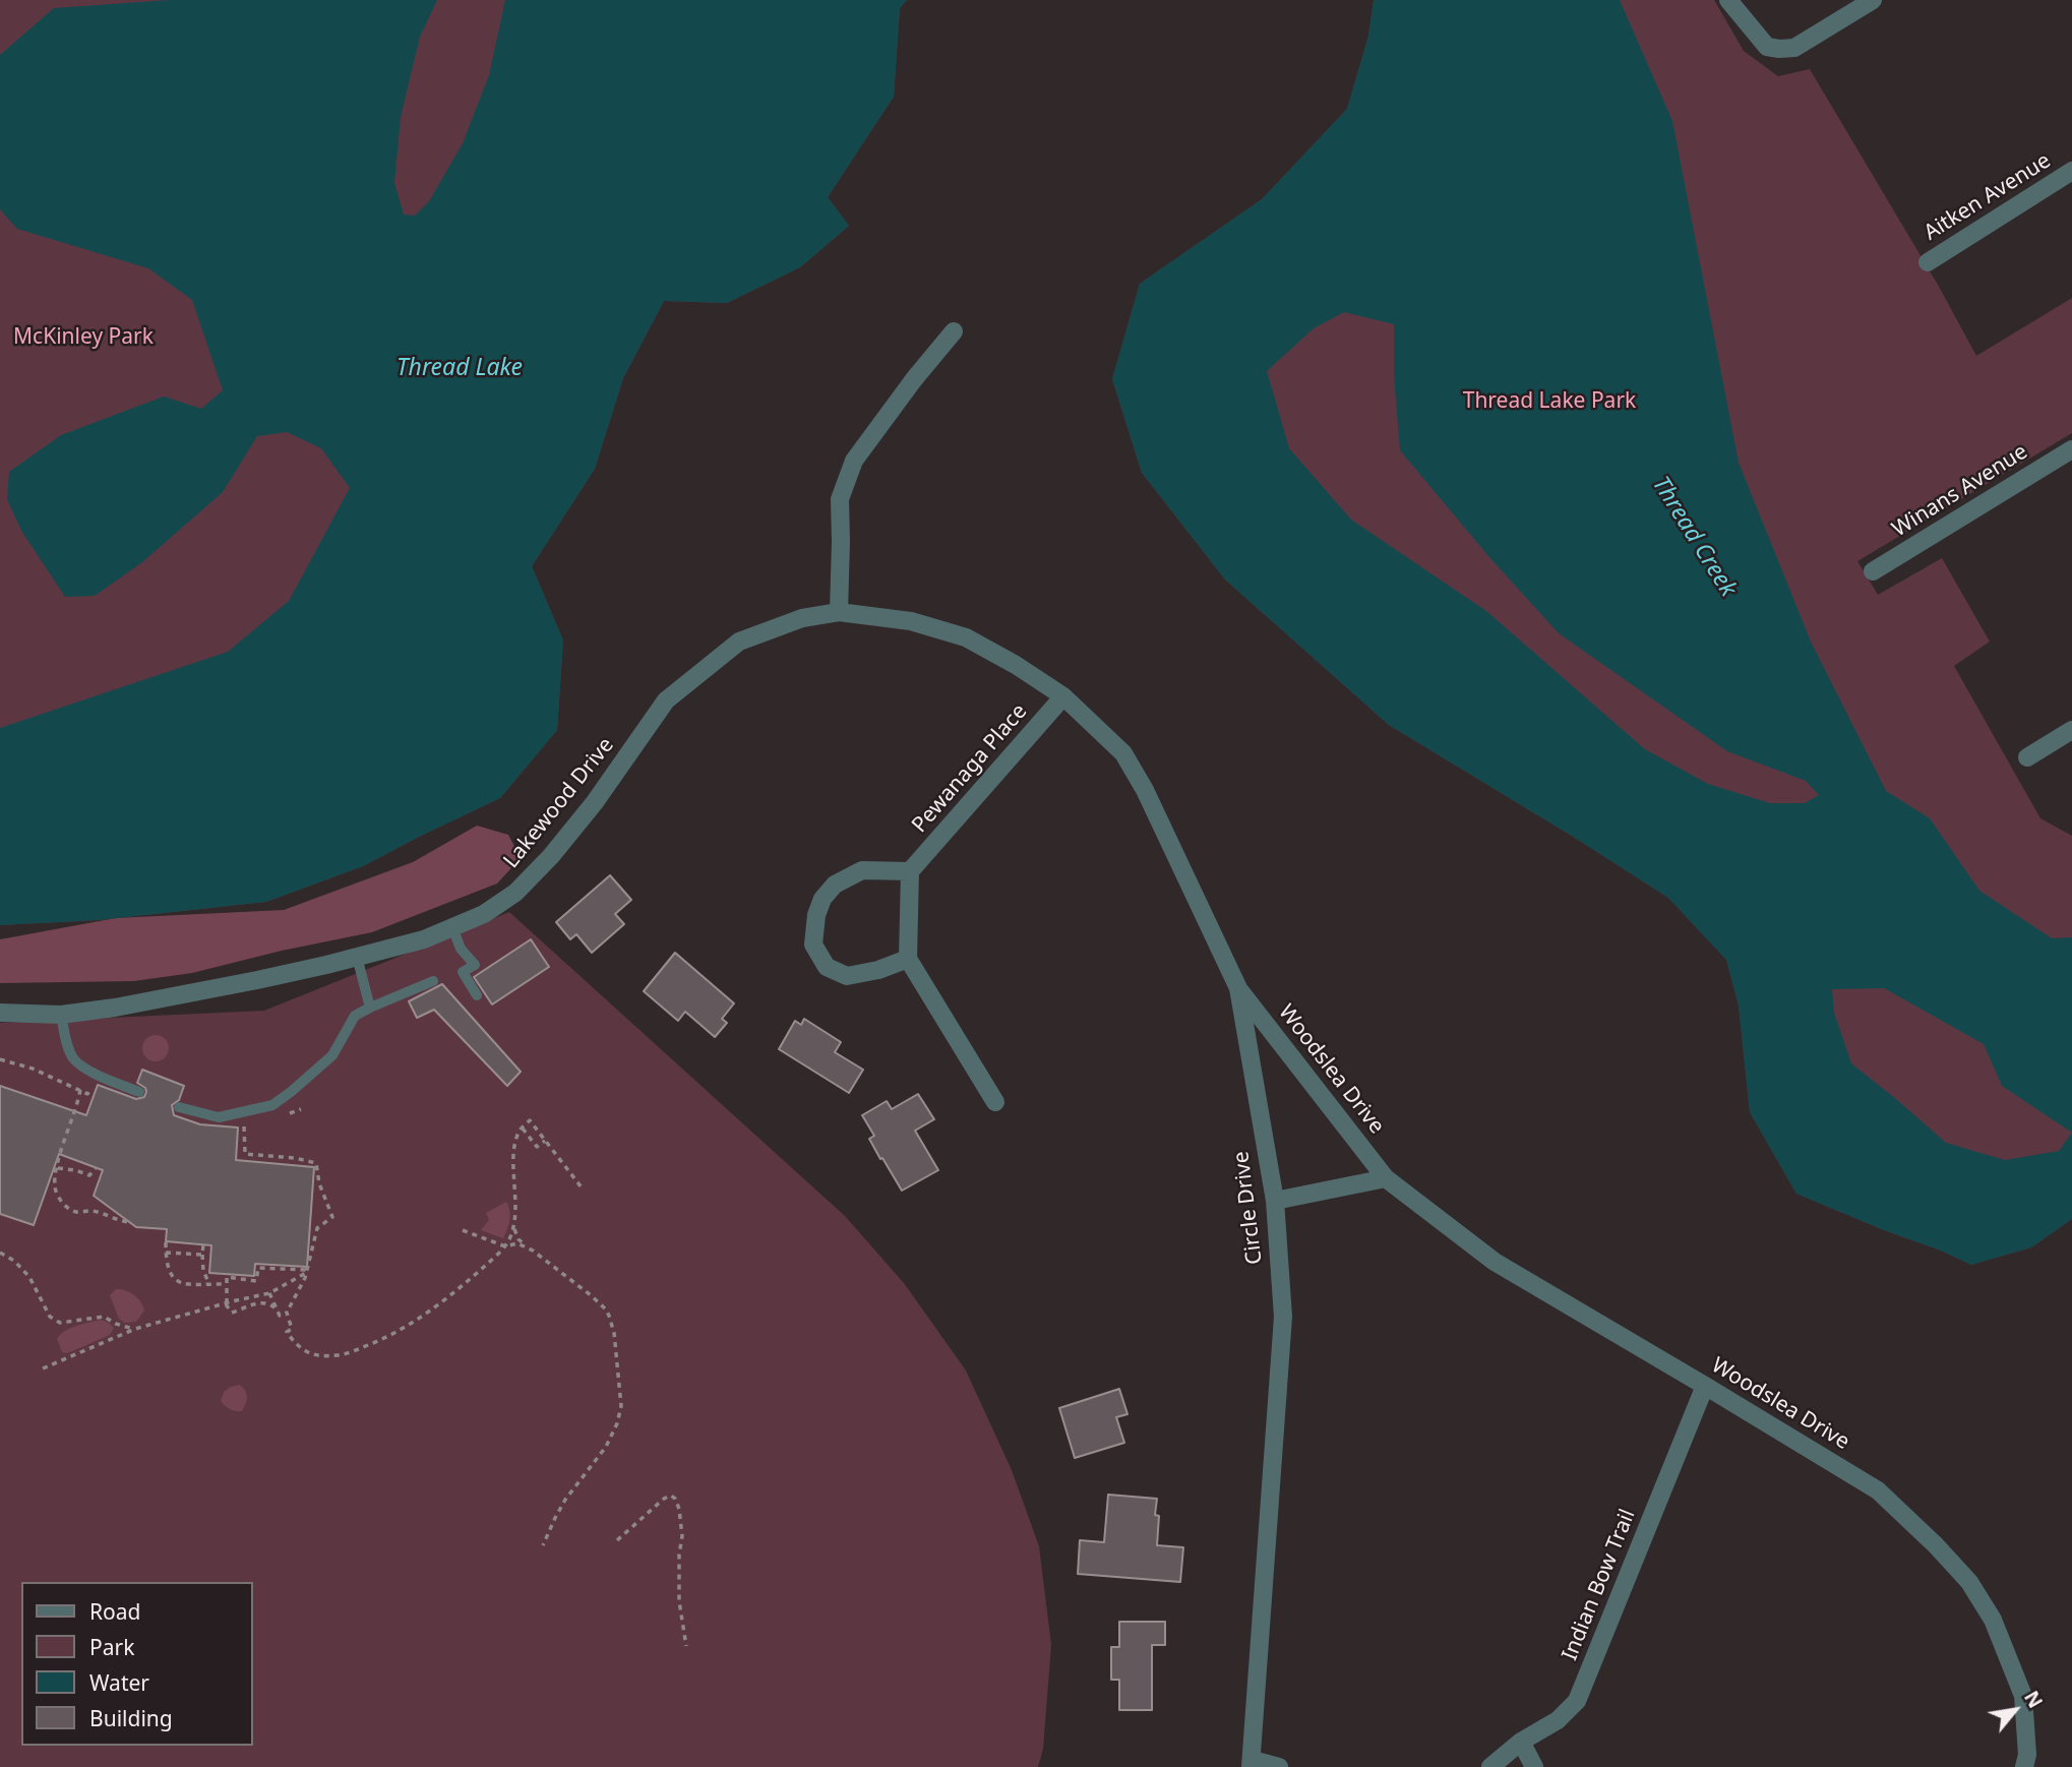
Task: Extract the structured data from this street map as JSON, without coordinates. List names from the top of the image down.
{
  "streets": {
    "street": [
      "Aitken Avenue",
      "Winans Avenue",
      "Pewanaga Place",
      "Lakewood Drive",
      "Woodslea Drive",
      "Circle Drive",
      "Indian Bow Trail"
    ]
  },
  "crossings": [
    ["Pewanaga Place", "Lakewood Drive"],
    ["Pewanaga Place", "Circle Drive"],
    ["Lakewood Drive", "Circle Drive"],
    ["Woodslea Drive", "Circle Drive"],
    ["Woodslea Drive", "Indian Bow Trail"]
  ],
  "water": ["Thread Lake", "Thread Creek"],
  "parks": ["McKinley Park", "Thread Lake Park"],
  "legend": [
    "Road",
    "Park",
    "Water",
    "Building"
  ],
  "north": "top right"
}
